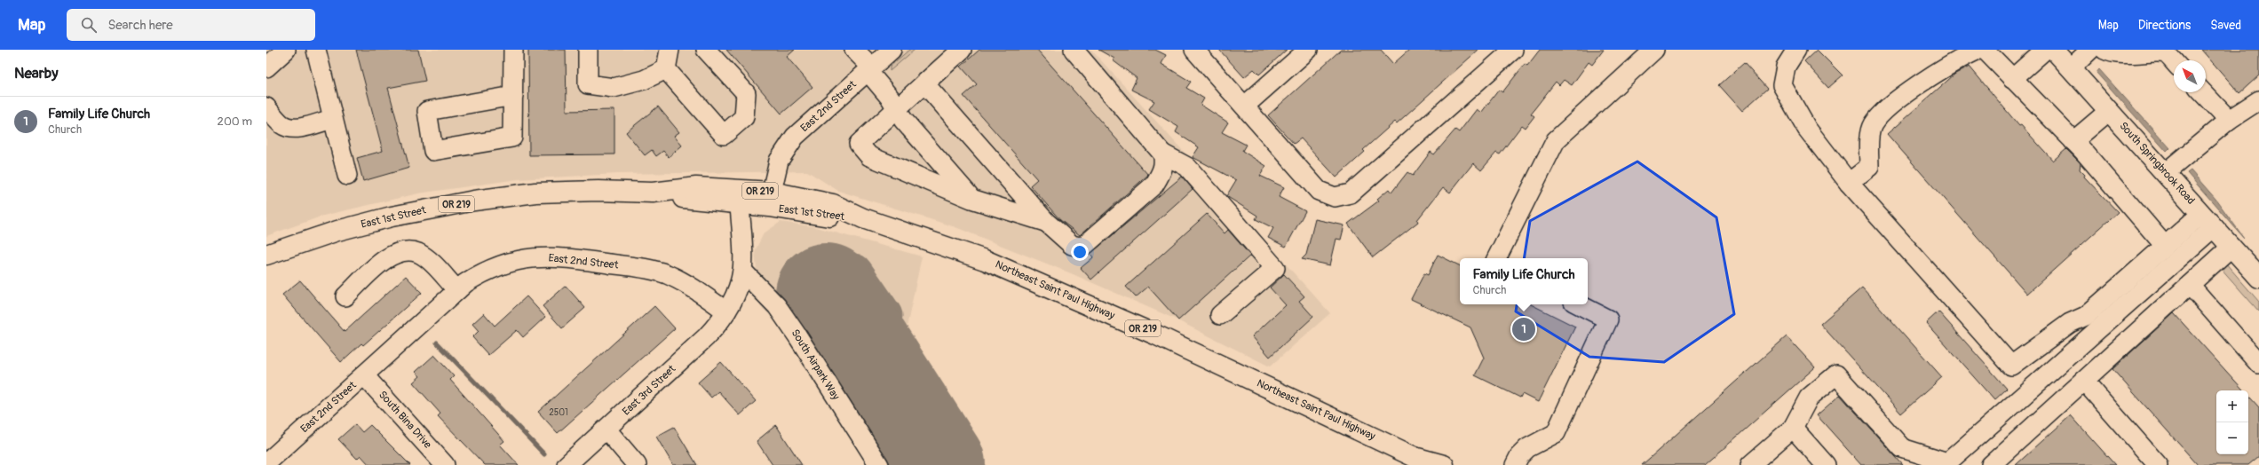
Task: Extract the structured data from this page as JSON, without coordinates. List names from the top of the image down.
{
  "streets": {
    "main road": [
      "South Springbrook Road",
      "OR 219",
      "East 1st Street",
      "Northeast Saint Paul Highway"
    ],
    "street": [
      "East 2nd Street",
      "South Airpark Way",
      "East 3rd Street",
      "South Bina Drive"
    ]
  },
  "crossings": [
    ["East 2nd Street", "East 1st Street"],
    ["East 2nd Street", "East 3rd Street"],
    ["East 2nd Street", "South Bina Drive"],
    ["East 1st Street", "Northeast Saint Paul Highway"]
  ],
  "house_numbers": ["2501"],
  "north": "top left",
  "page": {
    "header": "Map",
    "search": "Search here",
    "nav": ["Map", "Directions", "Saved"],
    "heading": "Nearby",
    "list": [
      {
        "mark": "1",
        "name": "Family Life Church",
        "note": "Church",
        "value": "200 m"
      }
    ],
    "popup": ["Family Life Church", "Church"],
    "pins": "1",
    "map_buttons": ["+", "−"]
  }
}
